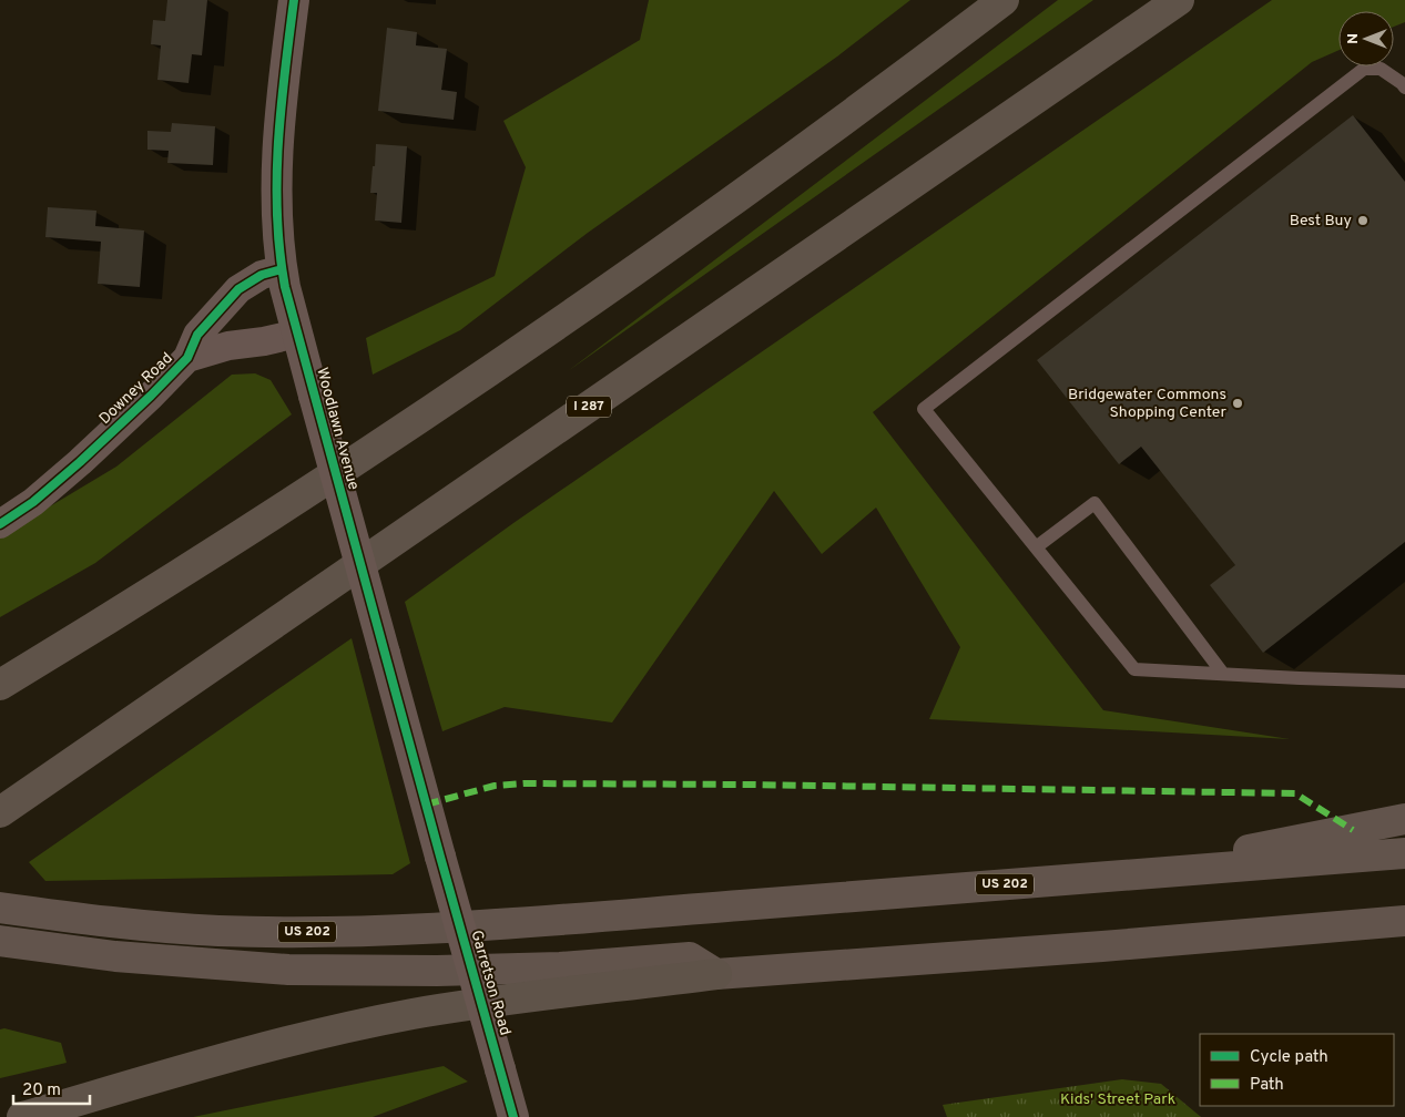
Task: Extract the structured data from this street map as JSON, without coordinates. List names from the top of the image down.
{
  "streets": {
    "highway": ["I 287", "US 202"],
    "street": ["Downey Road", "Woodlawn Avenue", "Garretson Road"]
  },
  "crossings": [
    ["Downey Road", "Woodlawn Avenue"],
    ["Woodlawn Avenue", "Garretson Road"]
  ],
  "parks": ["Kids' Street Park"],
  "places": ["Best Buy", "Bridgewater Commons Shopping Center"],
  "legend": ["Cycle path", "Path"],
  "scale_bar": "20 m",
  "north": "left"
}
